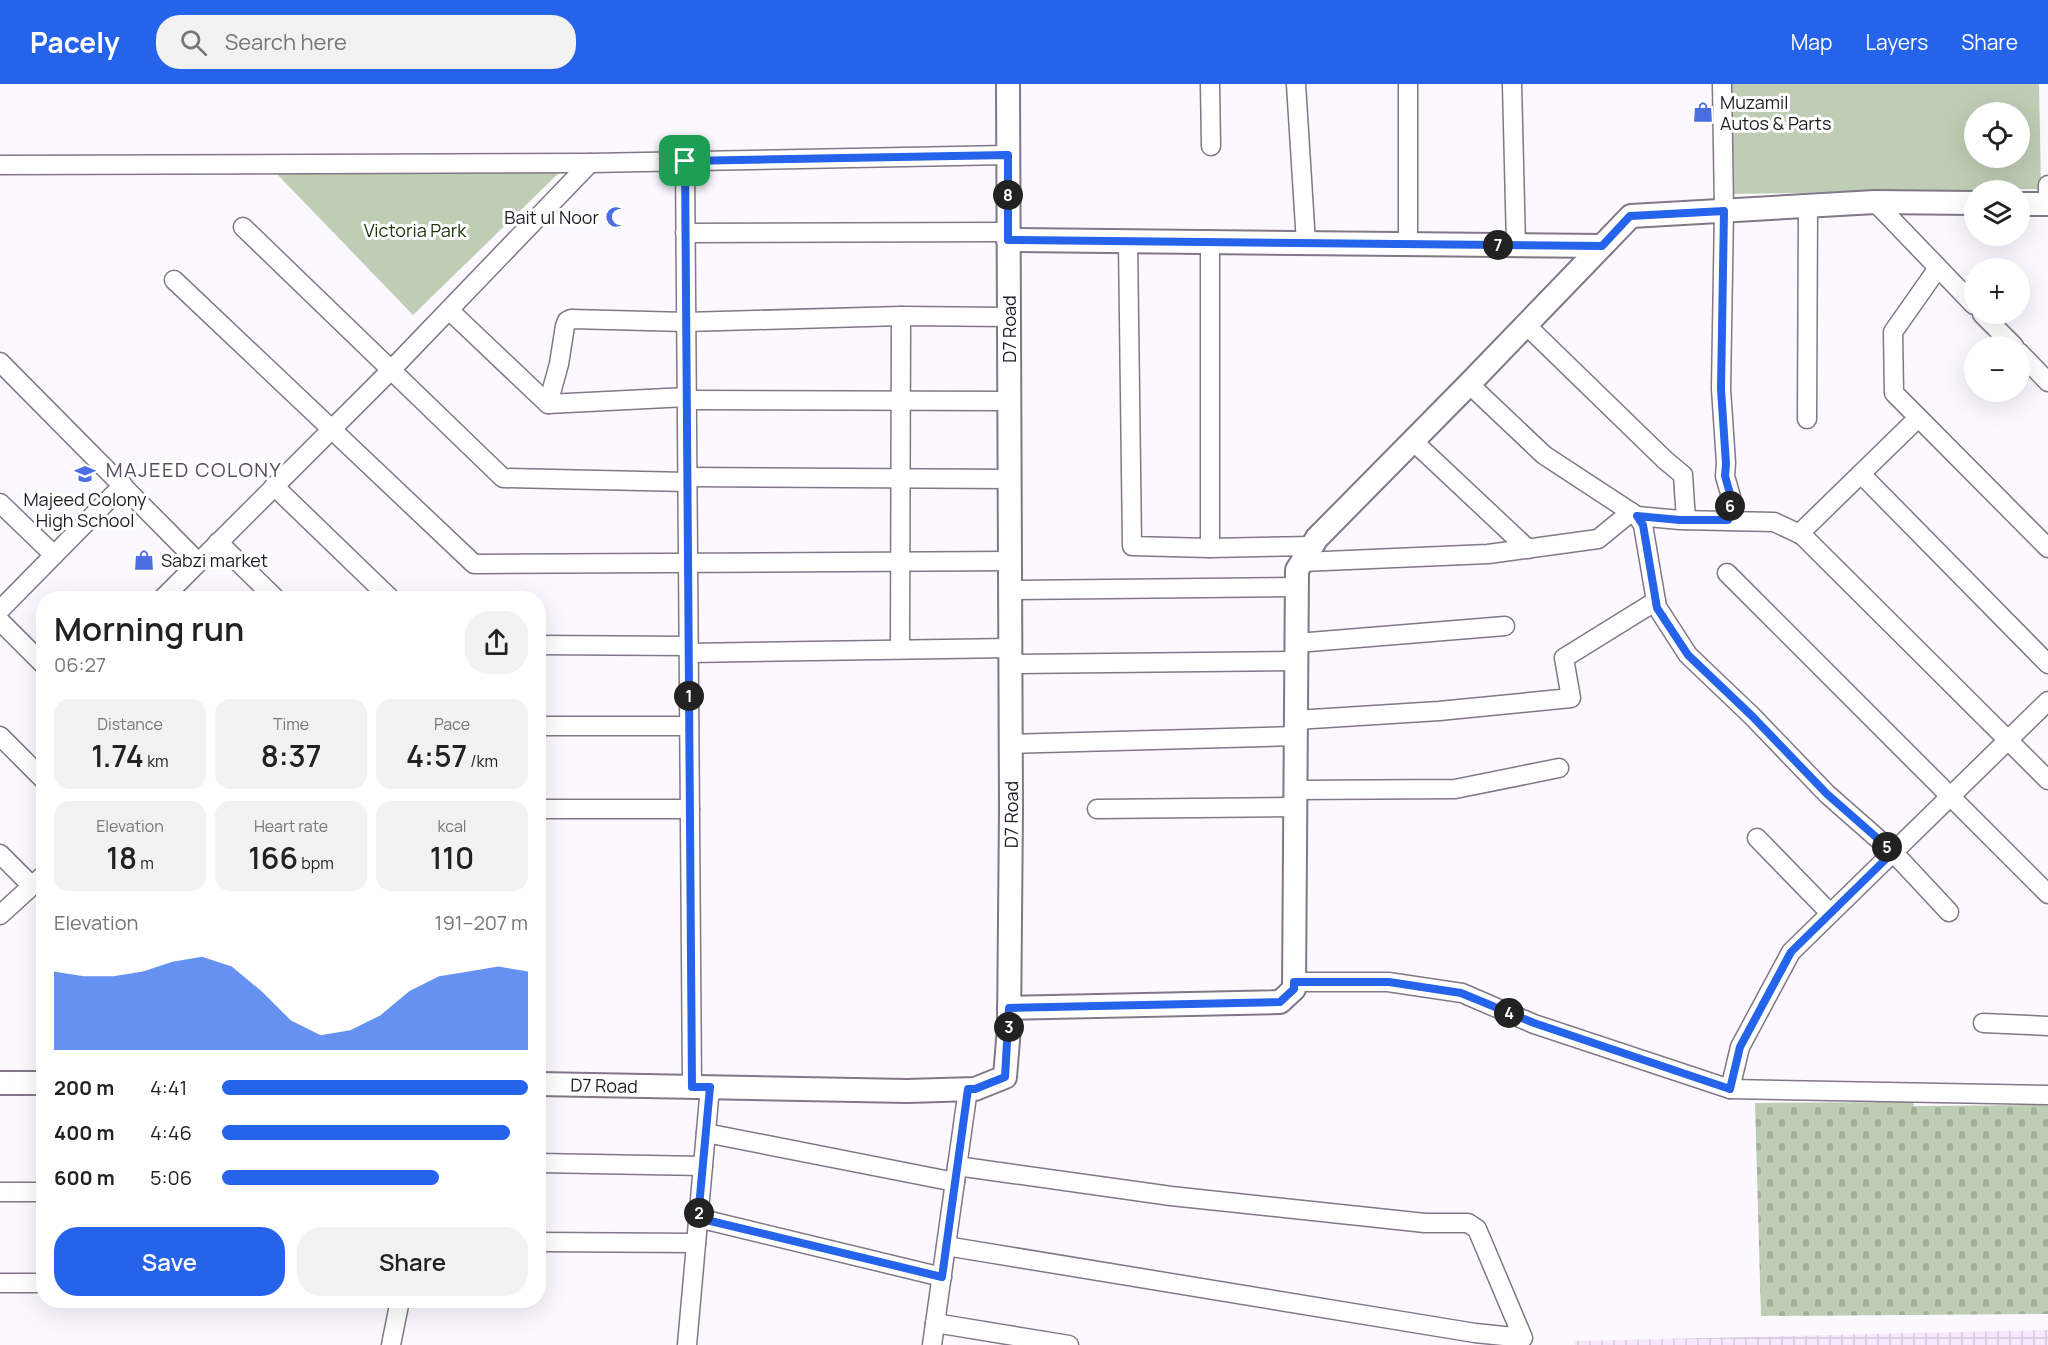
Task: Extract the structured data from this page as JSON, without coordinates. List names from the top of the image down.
{
  "streets": {
    "street": ["D7 Road"]
  },
  "districts": ["MAJEED COLONY"],
  "parks": ["Victoria Park"],
  "places": {
    "shop": ["Muzamil Autos & Parts", "Sabzi market"],
    "mosque": ["Bait ul Noor"],
    "school or university": ["Majeed Colony High School"]
  },
  "page": {
    "header": "Pacely",
    "search": "Search here",
    "nav": ["Map", "Layers", "Share"],
    "map_buttons": ["+", "−"],
    "pins": [
      "8",
      "7",
      "6",
      "1",
      "5",
      "4",
      "3",
      "2"
    ],
    "heading": ["Morning run", "06:27"],
    "stats": [
      ["Distance", "1.74 km"],
      ["Time", "8:37"],
      ["Pace", "4:57 /km"],
      ["Elevation", "18 m"],
      ["Heart rate", "166 bpm"],
      ["kcal", "110"]
    ],
    "chart": ["Elevation", "191–207 m"],
    "list": [
      {
        "name": "200 m",
        "note": "4:41"
      },
      {
        "name": "400 m",
        "note": "4:46"
      },
      {
        "name": "600 m",
        "note": "5:06"
      }
    ],
    "buttons": ["Save", "Share"]
  }
}
